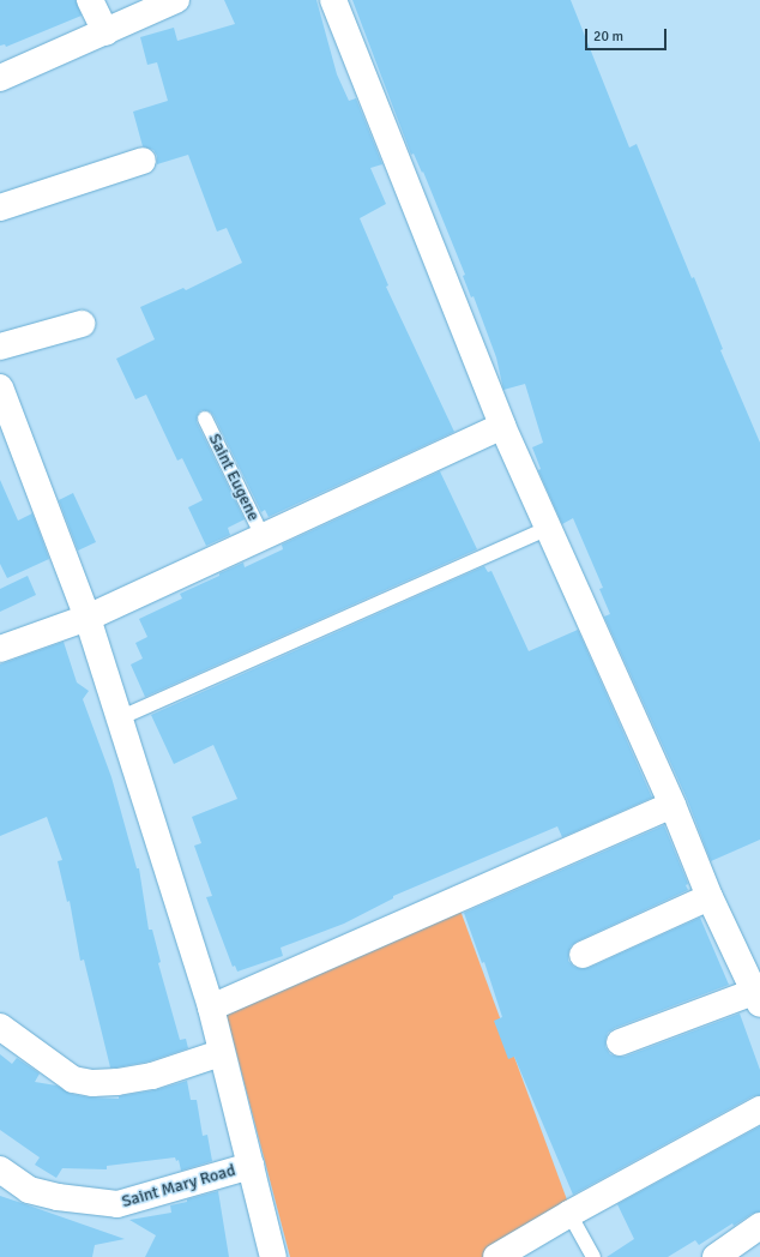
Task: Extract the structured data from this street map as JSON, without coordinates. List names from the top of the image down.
{
  "streets": {
    "street": ["Saint Mary Road"],
    "lane": ["Saint Eugene"]
  },
  "scale_bar": "20 m"
}
